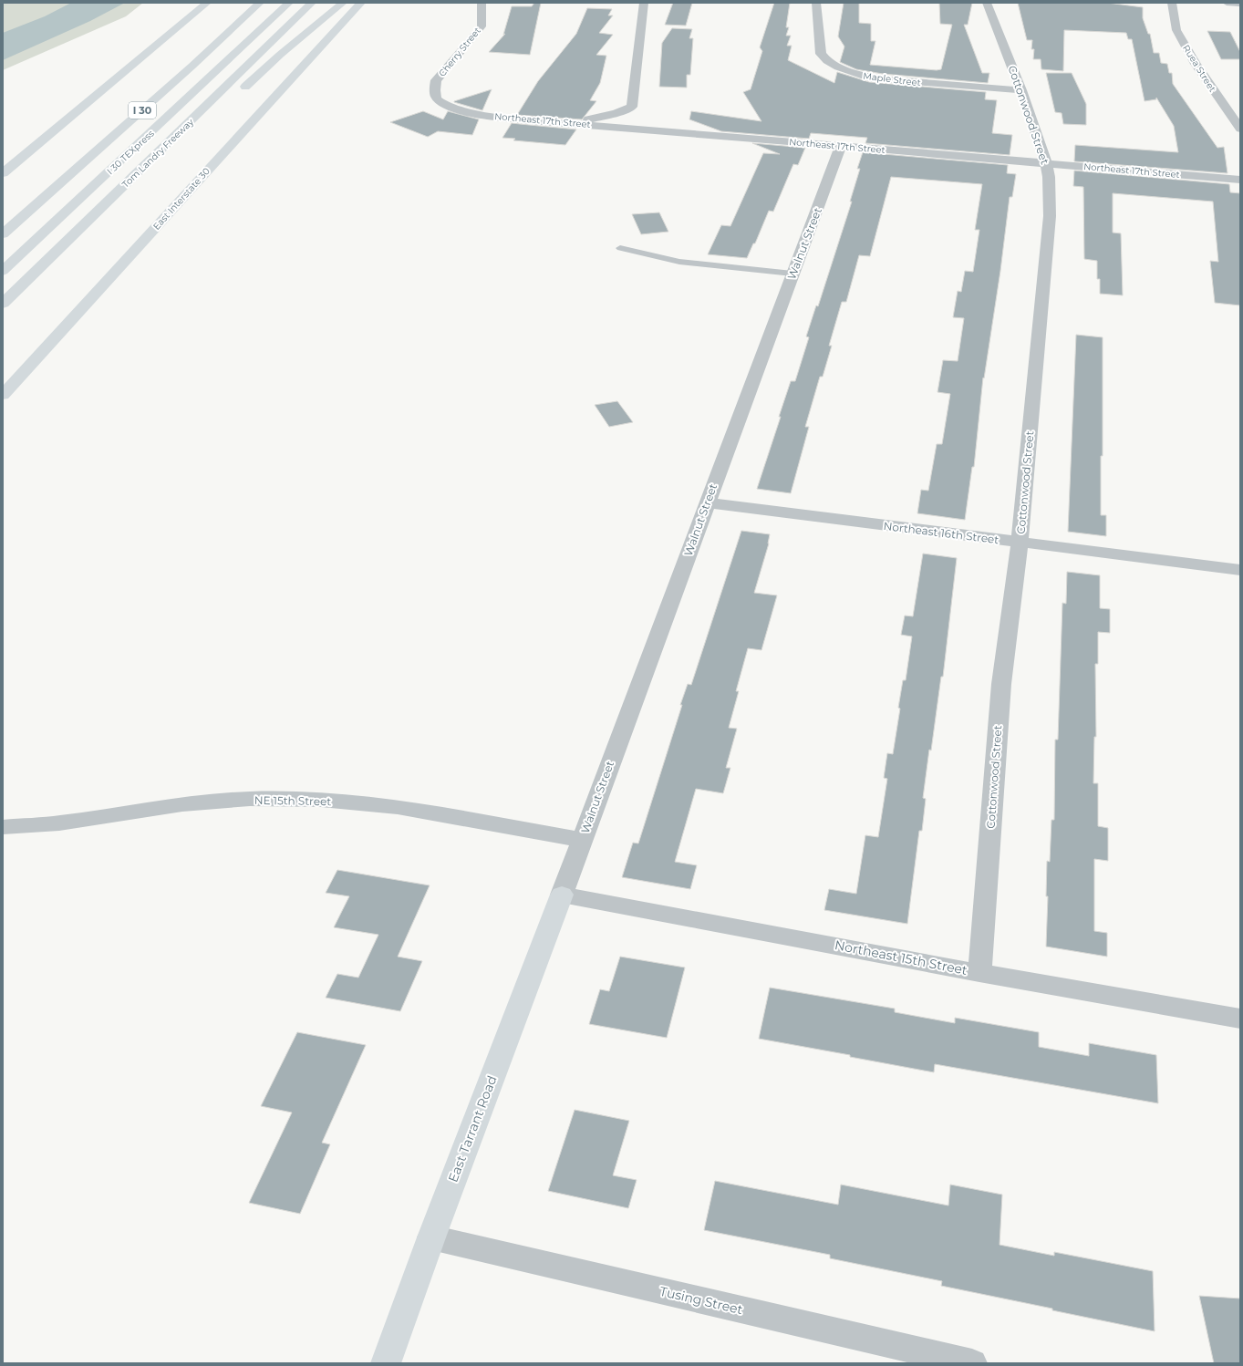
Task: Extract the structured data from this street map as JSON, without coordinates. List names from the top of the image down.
{
  "streets": {
    "main road": [
      "I 30",
      "I 30 TEXpress",
      "Tom Landry Freeway",
      "East Interstate 30",
      "East Tarrant Road"
    ],
    "street": [
      "Cherry Street",
      "Ruea Street",
      "Maple Street",
      "Cottonwood Street",
      "Northeast 17th Street",
      "Walnut Street",
      "Northeast 16th Street",
      "NE 15th Street",
      "Northeast 15th Street",
      "Tusing Street"
    ]
  },
  "crossings": [
    ["Cherry Street", "Northeast 17th Street"],
    ["Maple Street", "Cottonwood Street"],
    ["Cottonwood Street", "Northeast 17th Street"],
    ["Cottonwood Street", "Northeast 16th Street"],
    ["Cottonwood Street", "Northeast 15th Street"],
    ["Northeast 17th Street", "Walnut Street"],
    ["Walnut Street", "Northeast 16th Street"],
    ["Walnut Street", "NE 15th Street"],
    ["Walnut Street", "Northeast 15th Street"],
    ["Walnut Street", "East Tarrant Road"],
    ["Northeast 15th Street", "East Tarrant Road"],
    ["East Tarrant Road", "Tusing Street"]
  ]
}
